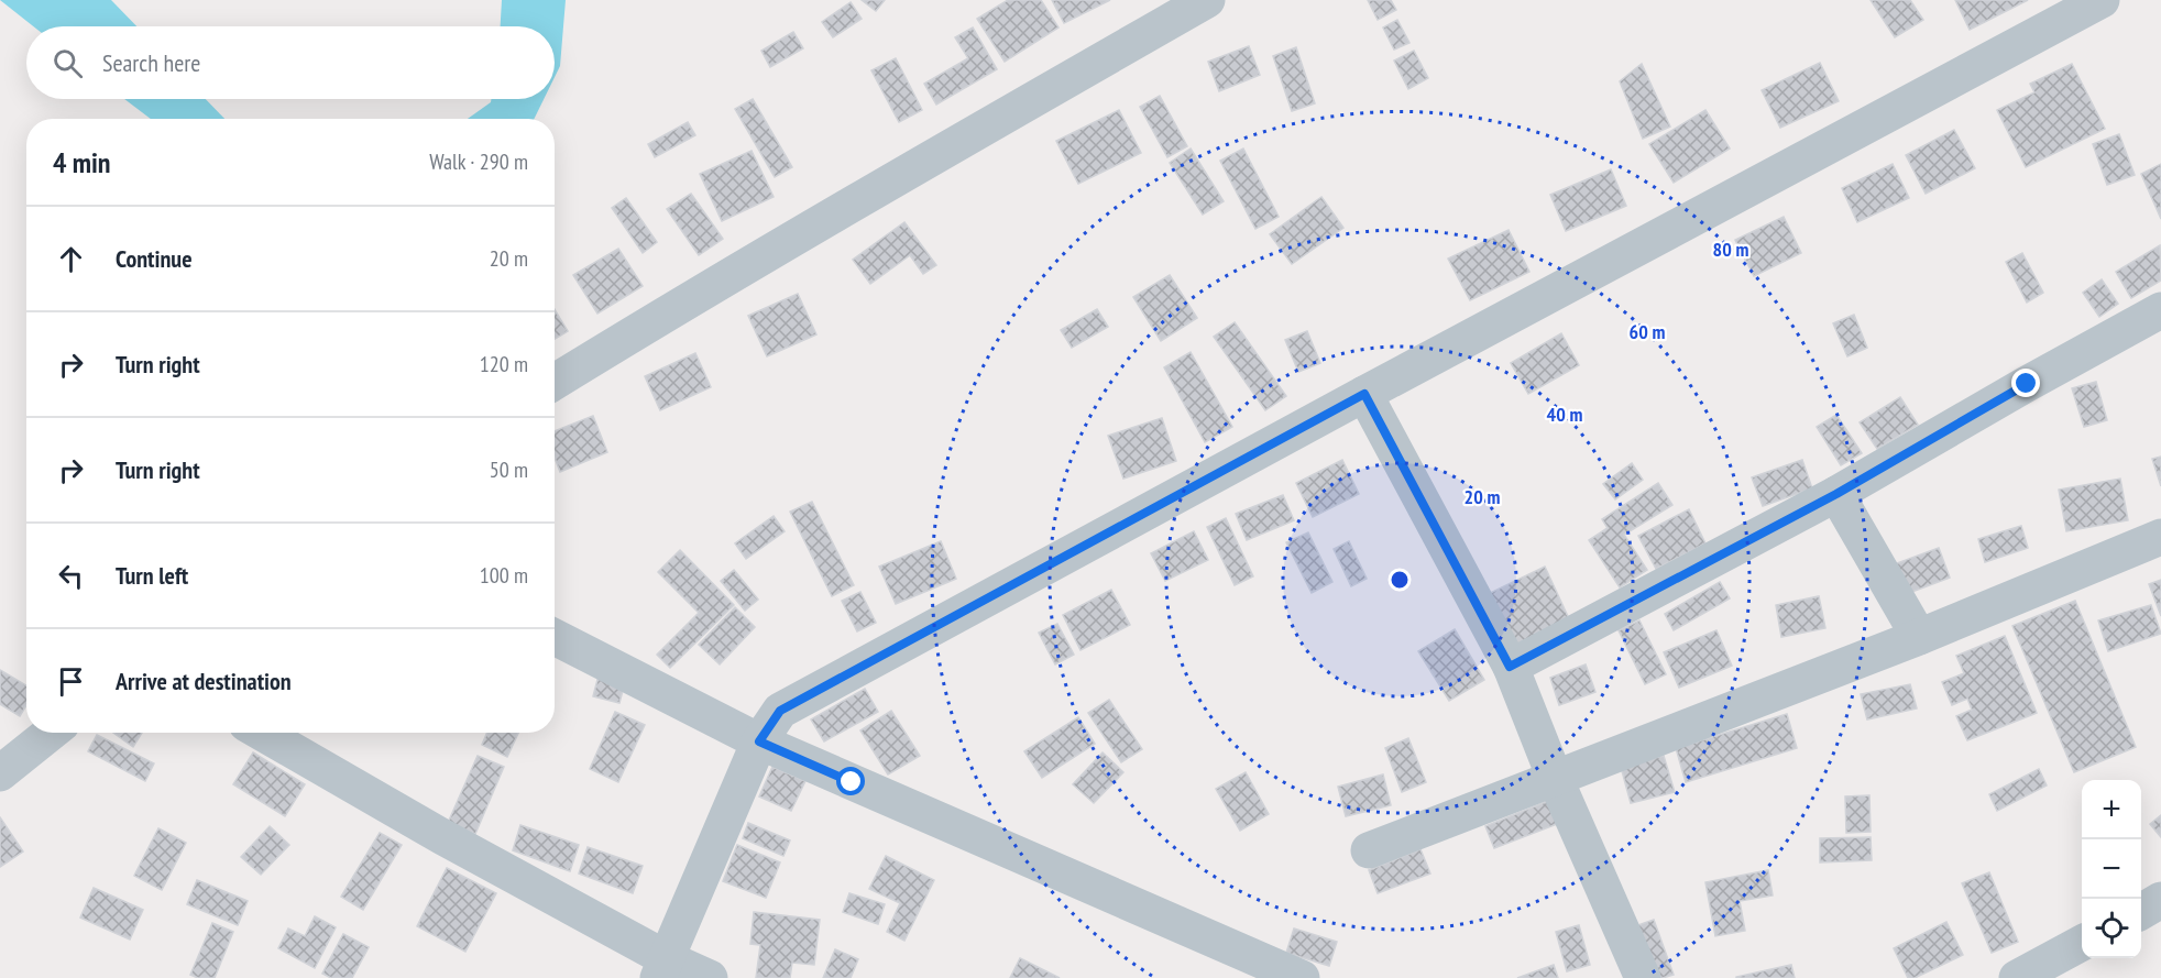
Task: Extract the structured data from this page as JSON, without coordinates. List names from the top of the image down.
{
  "page": {
    "search": "Search here",
    "heading": ["4 min", "Walk · 290 m"],
    "list": [
      ["Continue", "20 m"],
      ["Turn right", "120 m"],
      ["Turn right", "50 m"],
      ["Turn left", "100 m"],
      "Arrive at destination"
    ],
    "map_buttons": ["+", "−"]
  },
  "rings": [
    "80 m",
    "60 m",
    "40 m",
    "20 m"
  ]
}
